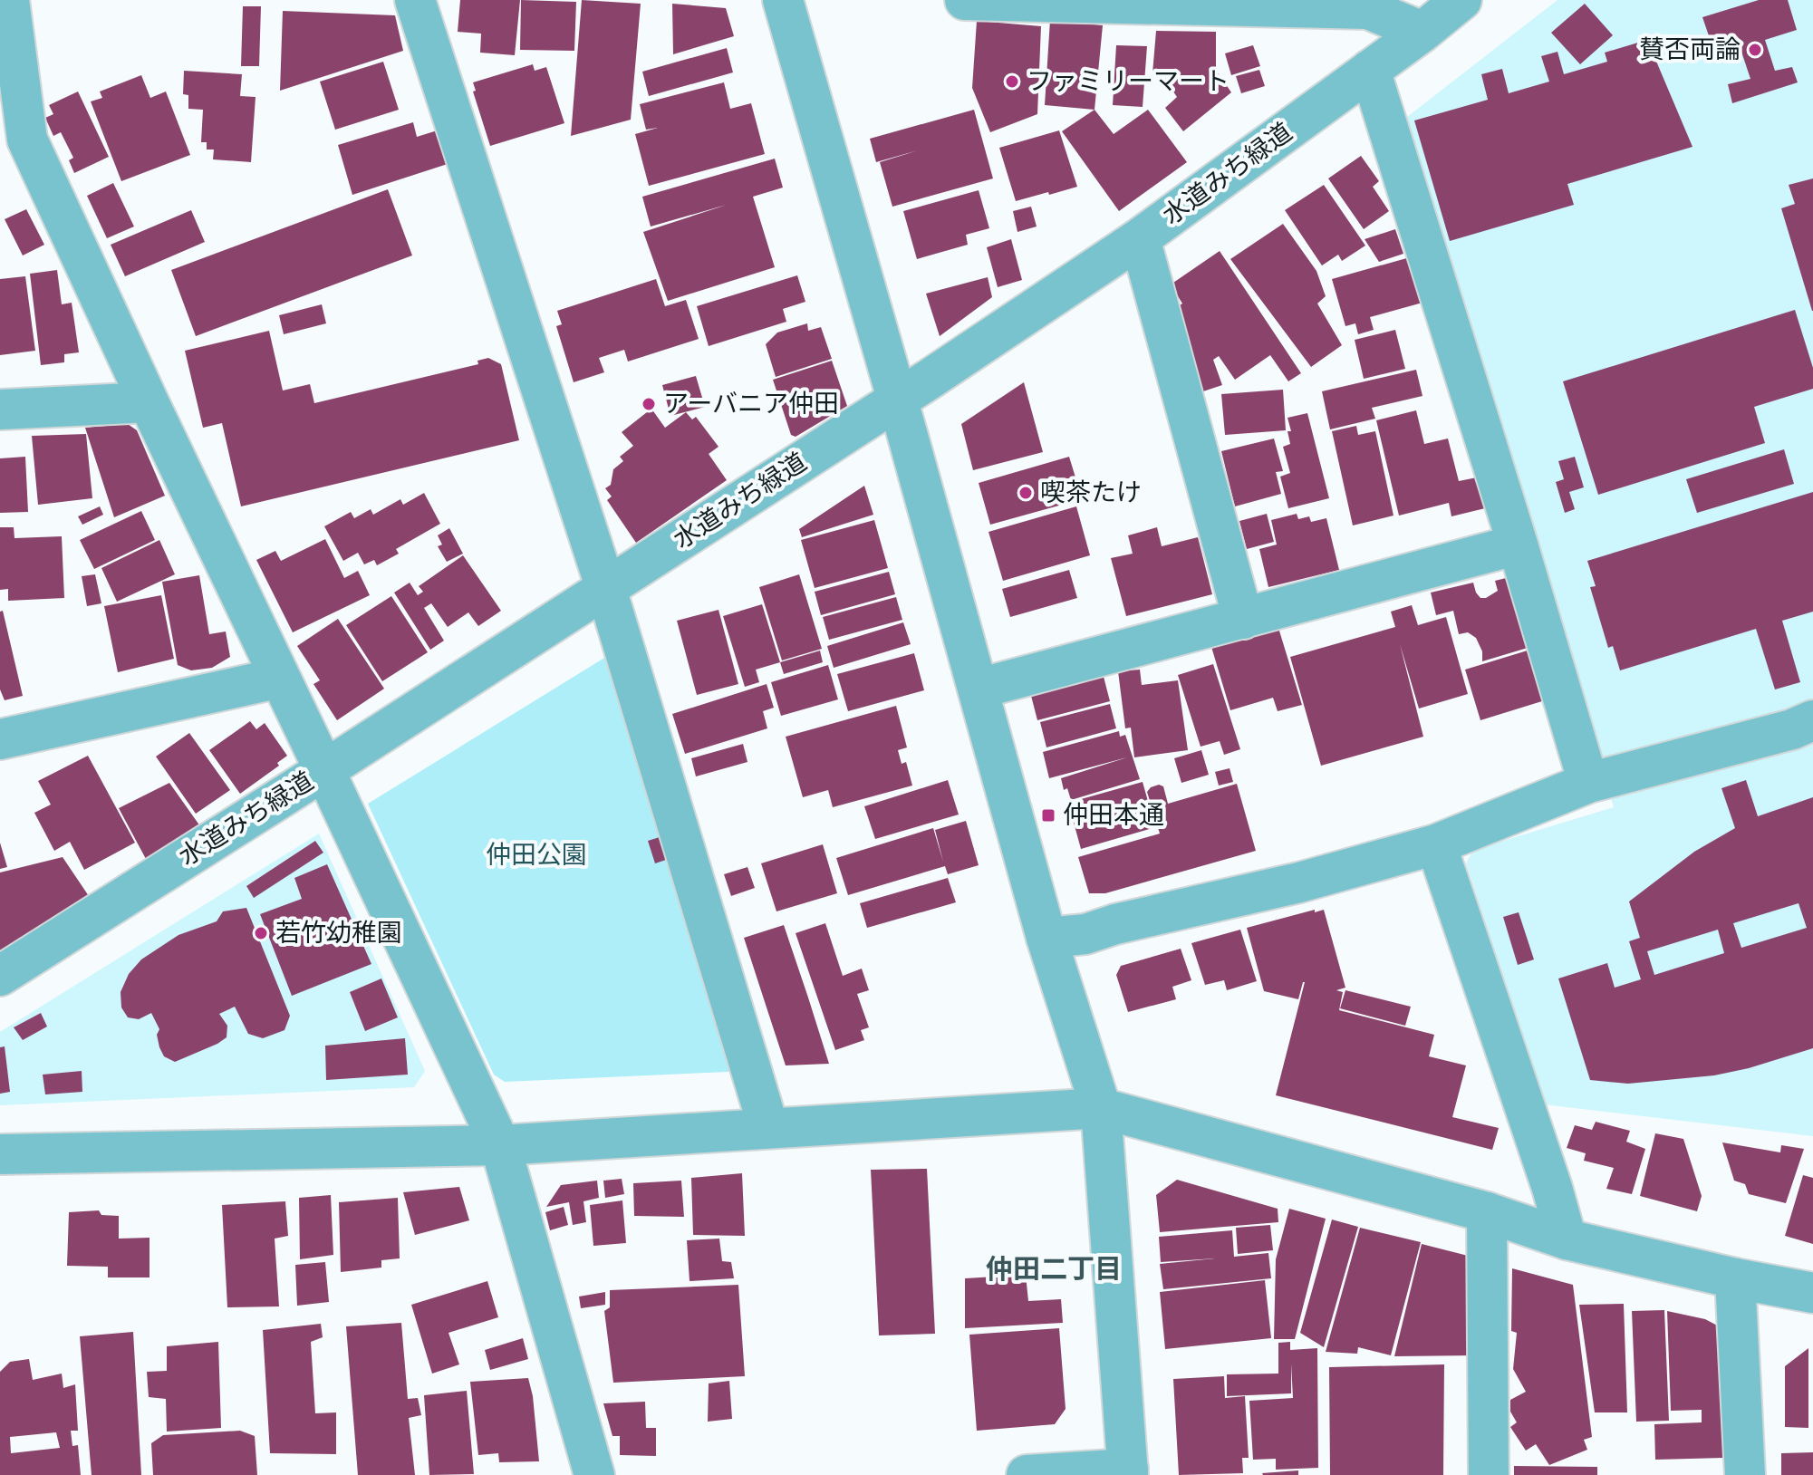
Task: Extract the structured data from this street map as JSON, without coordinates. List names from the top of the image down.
{
  "streets": {
    "street": ["水道みち緑道"]
  },
  "districts": ["仲田二丁目"],
  "parks": ["仲田公園"],
  "places": {
    "other": [
      "賛否両論",
      "ファミリーマート",
      "アーバニア仲田",
      "喫茶たけ",
      "若竹幼稚園"
    ],
    "transit": ["仲田本通"]
  }
}
